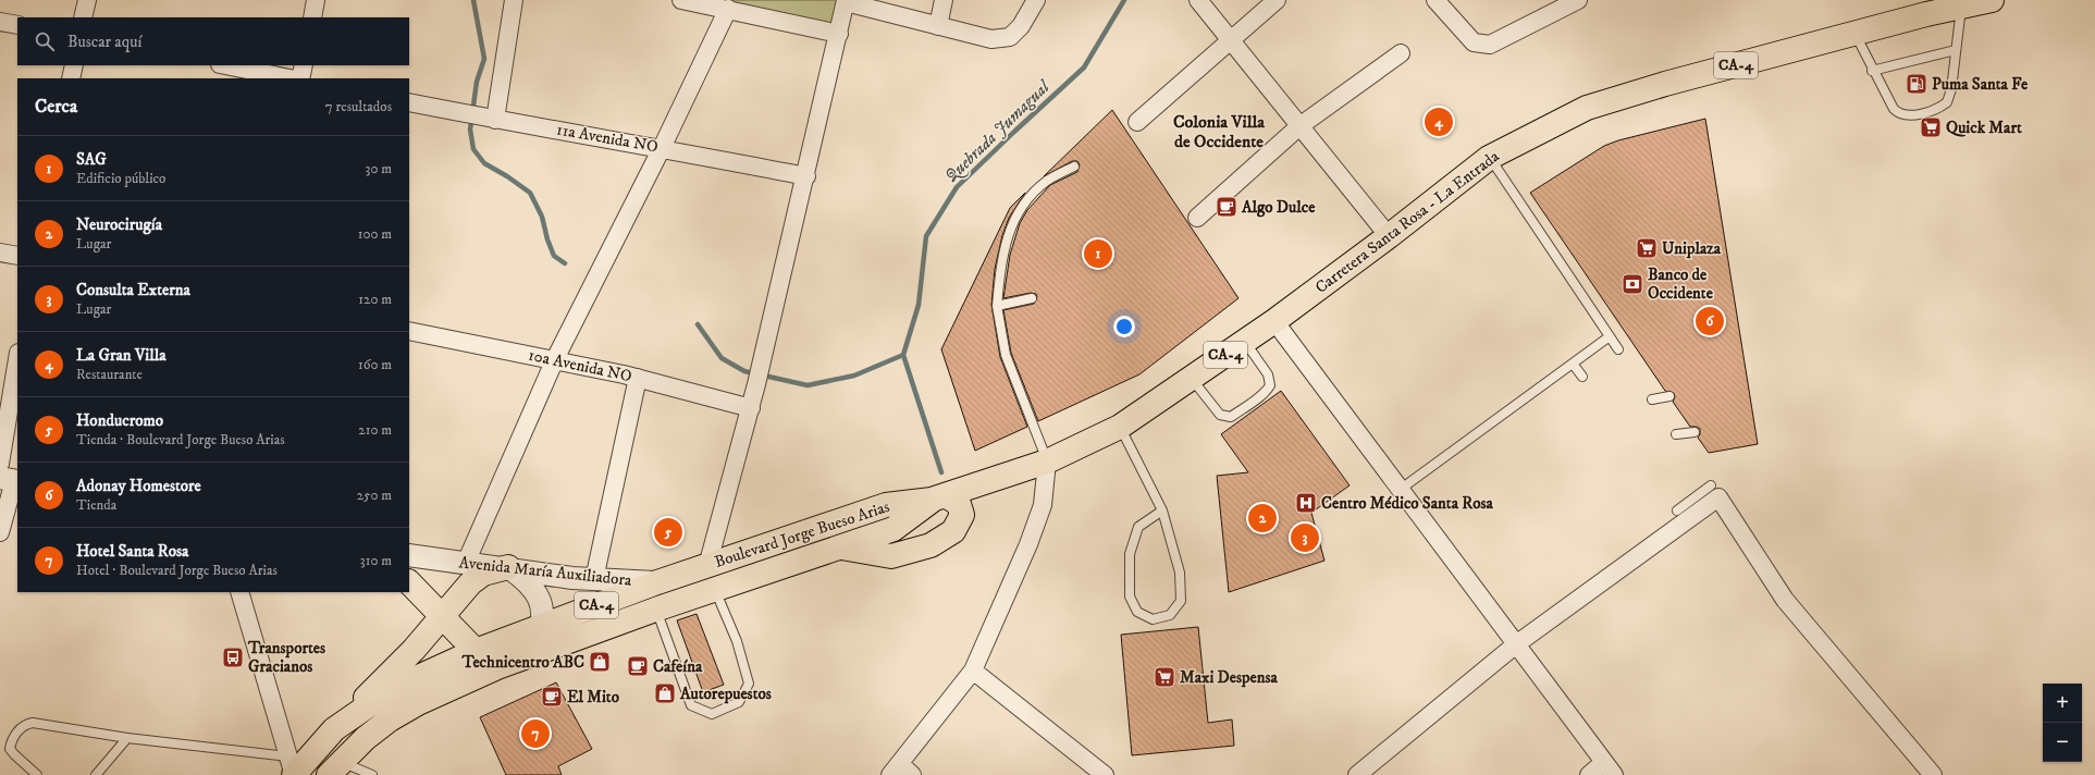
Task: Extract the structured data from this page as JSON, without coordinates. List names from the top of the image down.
{
  "streets": {
    "main road": ["CA-4", "Carretera Santa Rosa - La Entrada", "Boulevard Jorge Bueso Arias"],
    "street": ["11a Avenida NO", "10a Avenida NO", "Avenida María Auxiliadora"]
  },
  "crossings": [
    ["Carretera Santa Rosa - La Entrada", "Boulevard Jorge Bueso Arias"],
    ["Boulevard Jorge Bueso Arias", "Avenida María Auxiliadora"]
  ],
  "districts": ["Colonia Villa de Occidente"],
  "water": ["Quebrada Jumagual"],
  "places": {
    "fuel station": ["Puma Santa Fe"],
    "supermarket": ["Quick Mart", "Uniplaza", "Maxi Despensa"],
    "cafe": ["Algo Dulce", "Cafeína", "El Mito"],
    "bank": ["Banco de Occidente"],
    "hospital": ["Centro Médico Santa Rosa"],
    "bus stop": ["Transportes Gracianos"],
    "shop": ["Technicentro ABC", "Autorepuestos"]
  },
  "page": {
    "search": "Buscar aquí",
    "heading": ["Cerca", "7 resultados"],
    "pins": [
      "4",
      "1",
      "6",
      "2",
      "5",
      "3",
      "7"
    ],
    "list": [
      {
        "mark": "1",
        "name": "SAG",
        "note": "Edificio público",
        "value": "30 m"
      },
      {
        "mark": "2",
        "name": "Neurocirugía",
        "note": "Lugar",
        "value": "100 m"
      },
      {
        "mark": "3",
        "name": "Consulta Externa",
        "note": "Lugar",
        "value": "120 m"
      },
      {
        "mark": "4",
        "name": "La Gran Villa",
        "note": "Restaurante",
        "value": "160 m"
      },
      {
        "mark": "5",
        "name": "Honducromo",
        "note": "Tienda · Boulevard Jorge Bueso Arias",
        "value": "210 m"
      },
      {
        "mark": "6",
        "name": "Adonay Homestore",
        "note": "Tienda",
        "value": "250 m"
      },
      {
        "mark": "7",
        "name": "Hotel Santa Rosa",
        "note": "Hotel · Boulevard Jorge Bueso Arias",
        "value": "310 m"
      }
    ],
    "map_buttons": ["+", "−"]
  }
}
